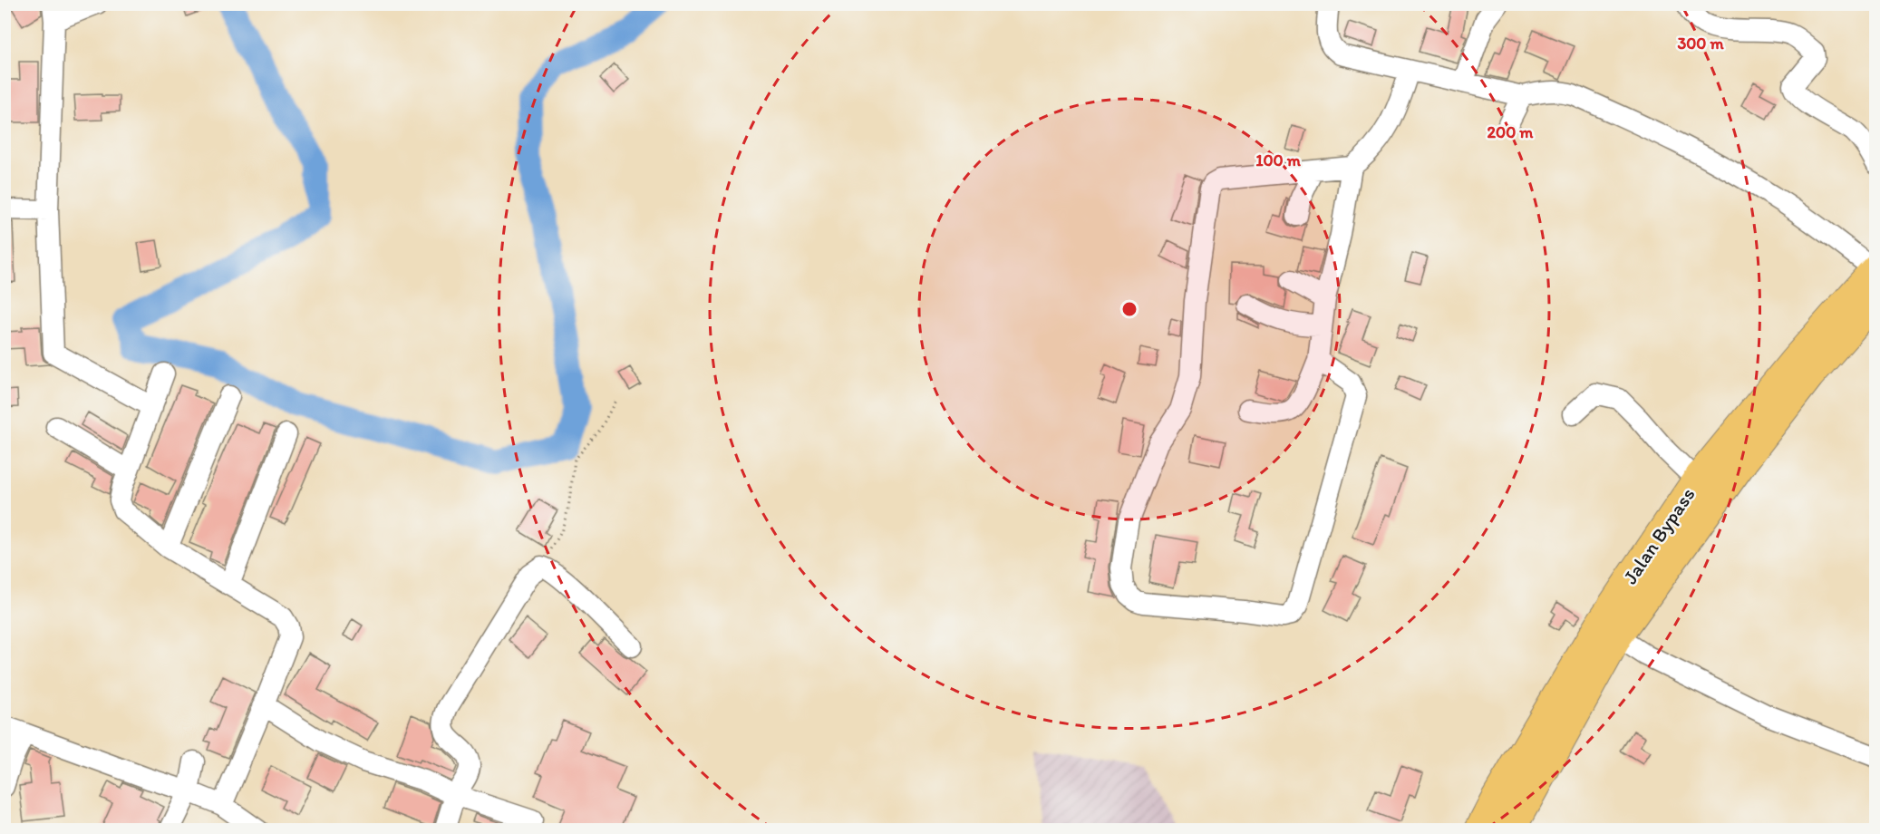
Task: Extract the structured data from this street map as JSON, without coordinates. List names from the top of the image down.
{
  "streets": {
    "highway": ["Jalan Bypass"]
  },
  "rings": ["300 m", "200 m", "100 m"]
}
